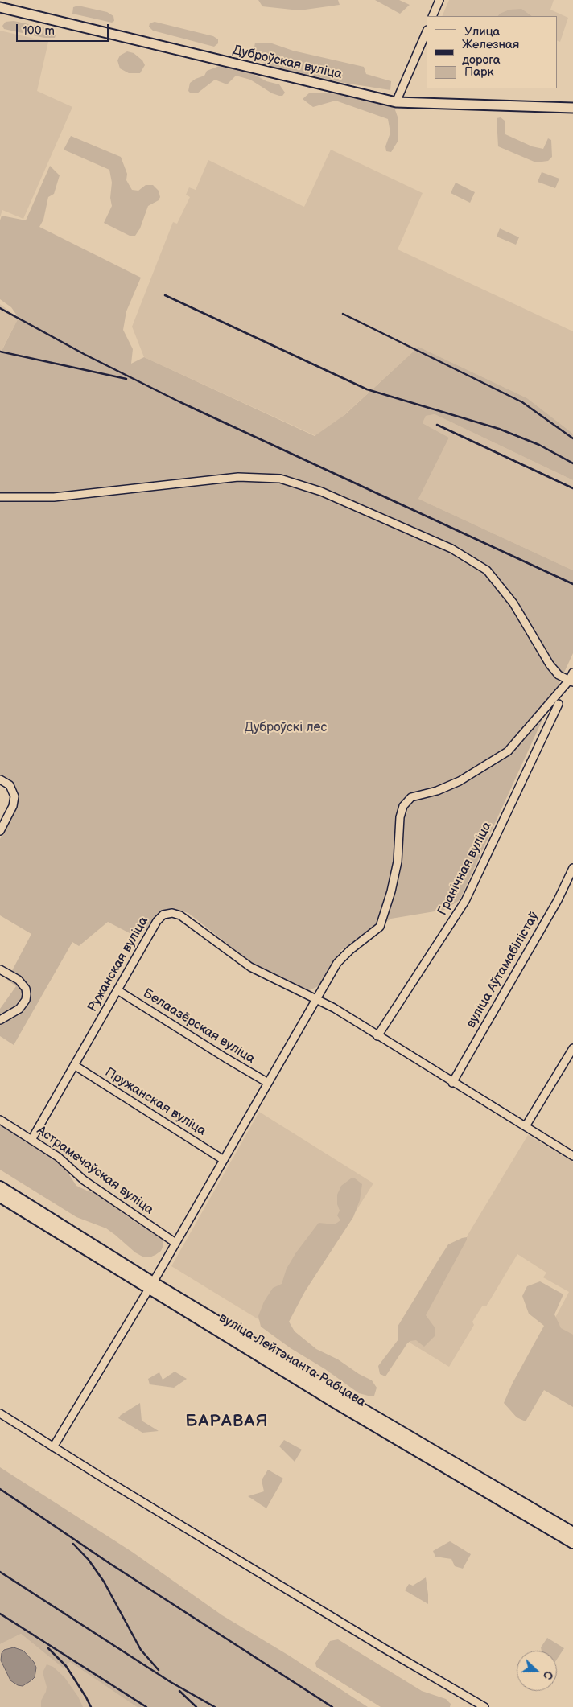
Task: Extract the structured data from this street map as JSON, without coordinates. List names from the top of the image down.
{
  "streets": {
    "highway": ["вуліца Лейтэнанта Рабцава"],
    "main road": ["Дуброўская вуліца"],
    "street": [
      "Гранічная вуліца",
      "Ружанская вуліца",
      "вуліца Аўтамабілістаў",
      "Белаазёрская вуліца",
      "Пружанская вуліца",
      "Астрамечаўская вуліца"
    ]
  },
  "crossings": [
    ["Ружанская вуліца", "Белаазёрская вуліца"],
    ["Ружанская вуліца", "Пружанская вуліца"],
    ["Ружанская вуліца", "Астрамечаўская вуліца"]
  ],
  "districts": ["БАРАВАЯ"],
  "parks": ["Дуброўскі лес"],
  "legend": ["Улица", "Железная дорога", "Парк"],
  "scale_bar": "100 m",
  "north": "right"
}
